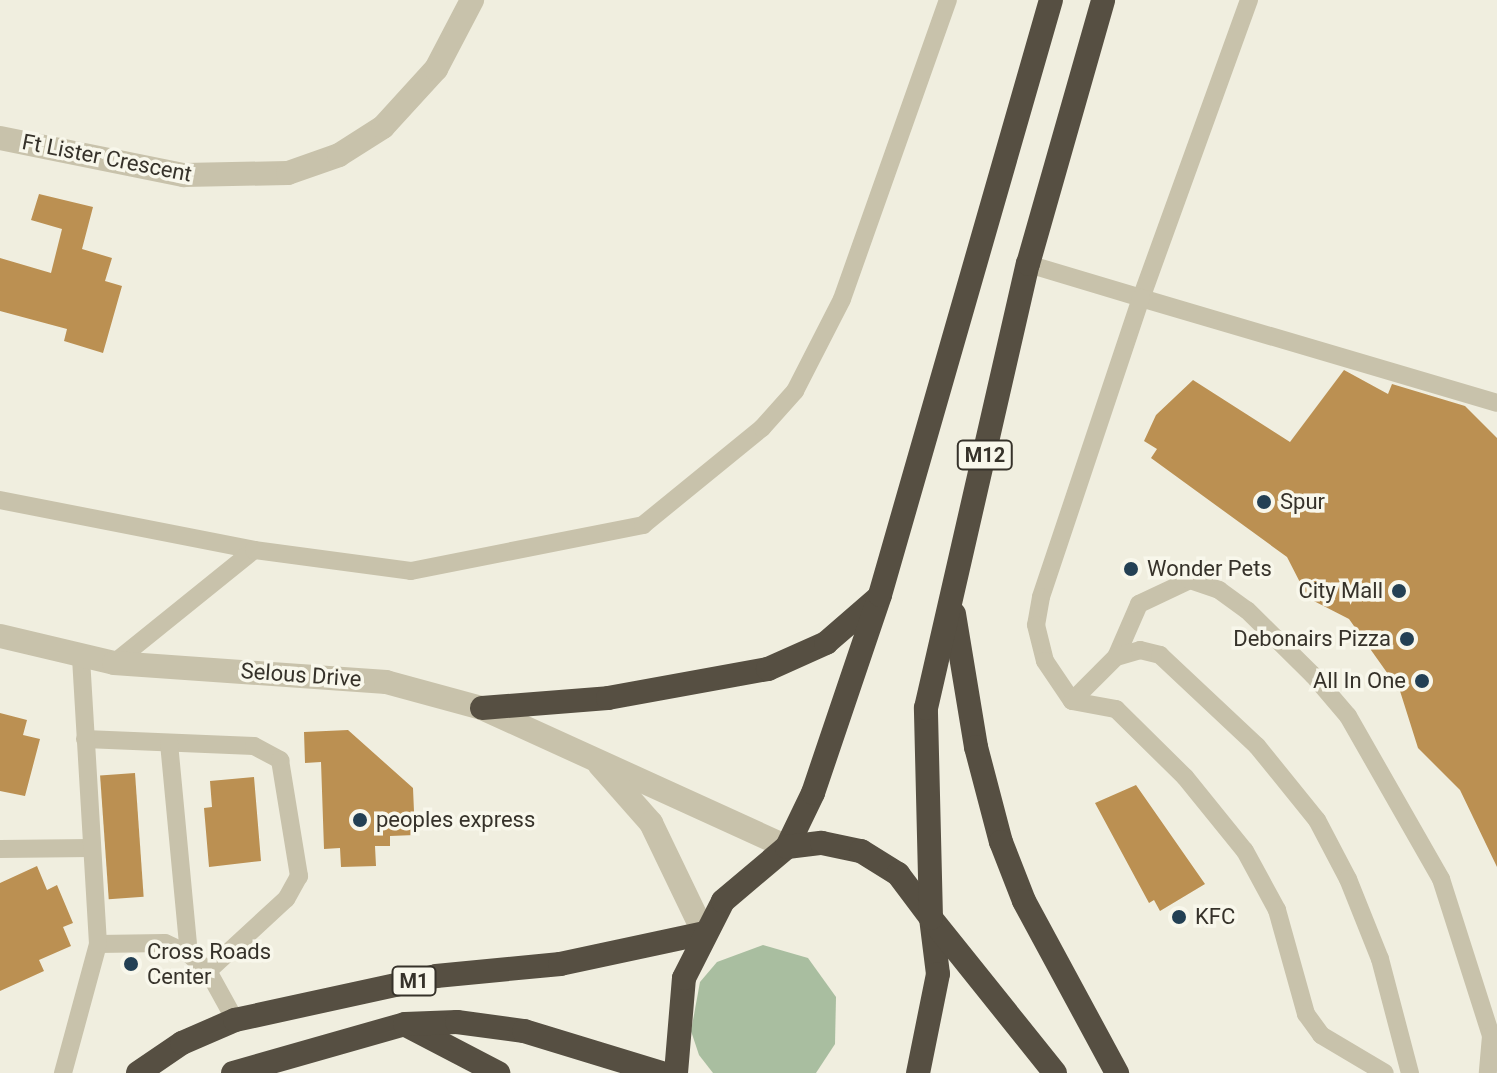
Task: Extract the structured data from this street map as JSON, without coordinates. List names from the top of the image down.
{
  "streets": {
    "highway": ["M12", "M1"],
    "street": ["Ft Lister Crescent", "Selous Drive"]
  },
  "crossings": [
    ["M12", "Selous Drive"],
    ["M12", "M1"],
    ["Selous Drive", "M1"]
  ],
  "places": [
    "Spur",
    "Wonder Pets",
    "City Mall",
    "Debonairs Pizza",
    "All In One",
    "peoples express",
    "KFC",
    "Cross Roads Center"
  ]
}
